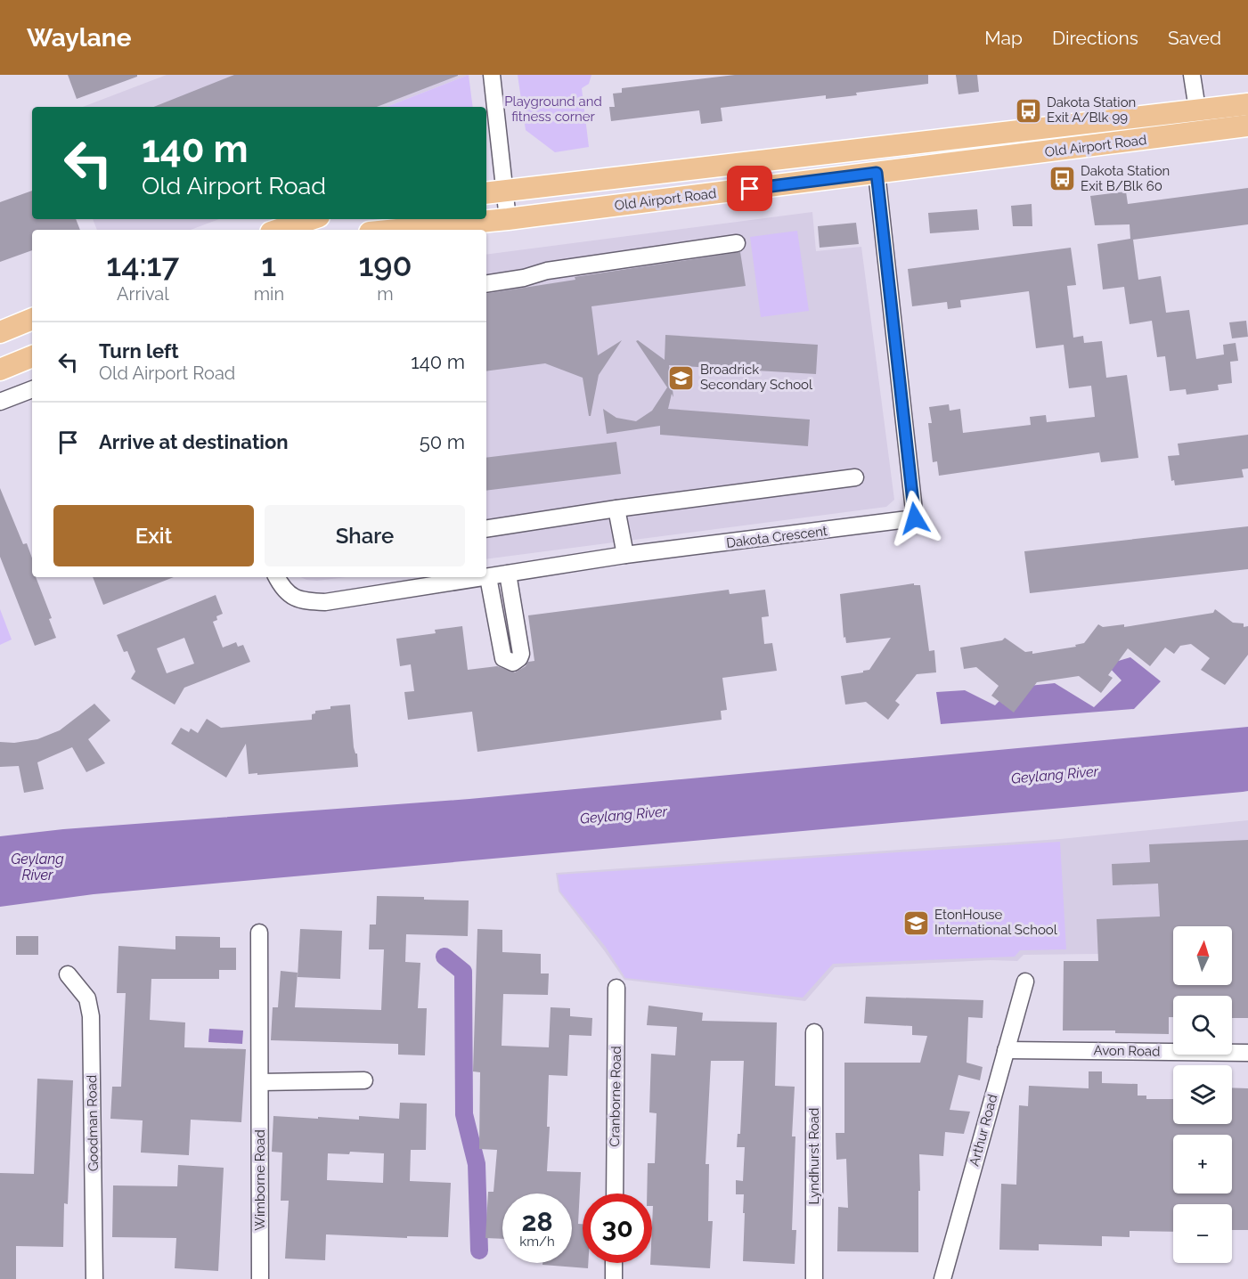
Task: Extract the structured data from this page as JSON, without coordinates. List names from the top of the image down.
{
  "streets": {
    "main road": ["Old Airport Road"],
    "street": [
      "Dakota Crescent",
      "Avon Road",
      "Cranborne Road",
      "Goodman Road",
      "Arthur Road",
      "Lyndhurst Road",
      "Wimborne Road"
    ]
  },
  "crossings": [
    ["Old Airport Road", "Dakota Crescent"],
    ["Avon Road", "Arthur Road"]
  ],
  "water": ["Geylang River"],
  "parks": ["Playground and fitness corner"],
  "places": {
    "bus stop": ["Dakota Station Exit A/Blk 99", "Dakota Station Exit B/Blk 60"],
    "school or university": ["Broadrick Secondary School", "EtonHouse International School"]
  },
  "north": "top",
  "page": {
    "header": "Waylane",
    "nav": ["Map", "Directions", "Saved"],
    "turn": ["140 m", "Old Airport Road"],
    "eta": [
      "14:17",
      "Arrival",
      "1",
      "min",
      "190",
      "m"
    ],
    "list": [
      {
        "name": "Turn left",
        "note": "Old Airport Road",
        "value": "140 m"
      },
      {
        "name": "Arrive at destination",
        "value": "50 m"
      }
    ],
    "buttons": ["Exit", "Share"],
    "map_buttons": ["+", "−"],
    "speed": "28 km/h",
    "limit": "30"
  }
}
